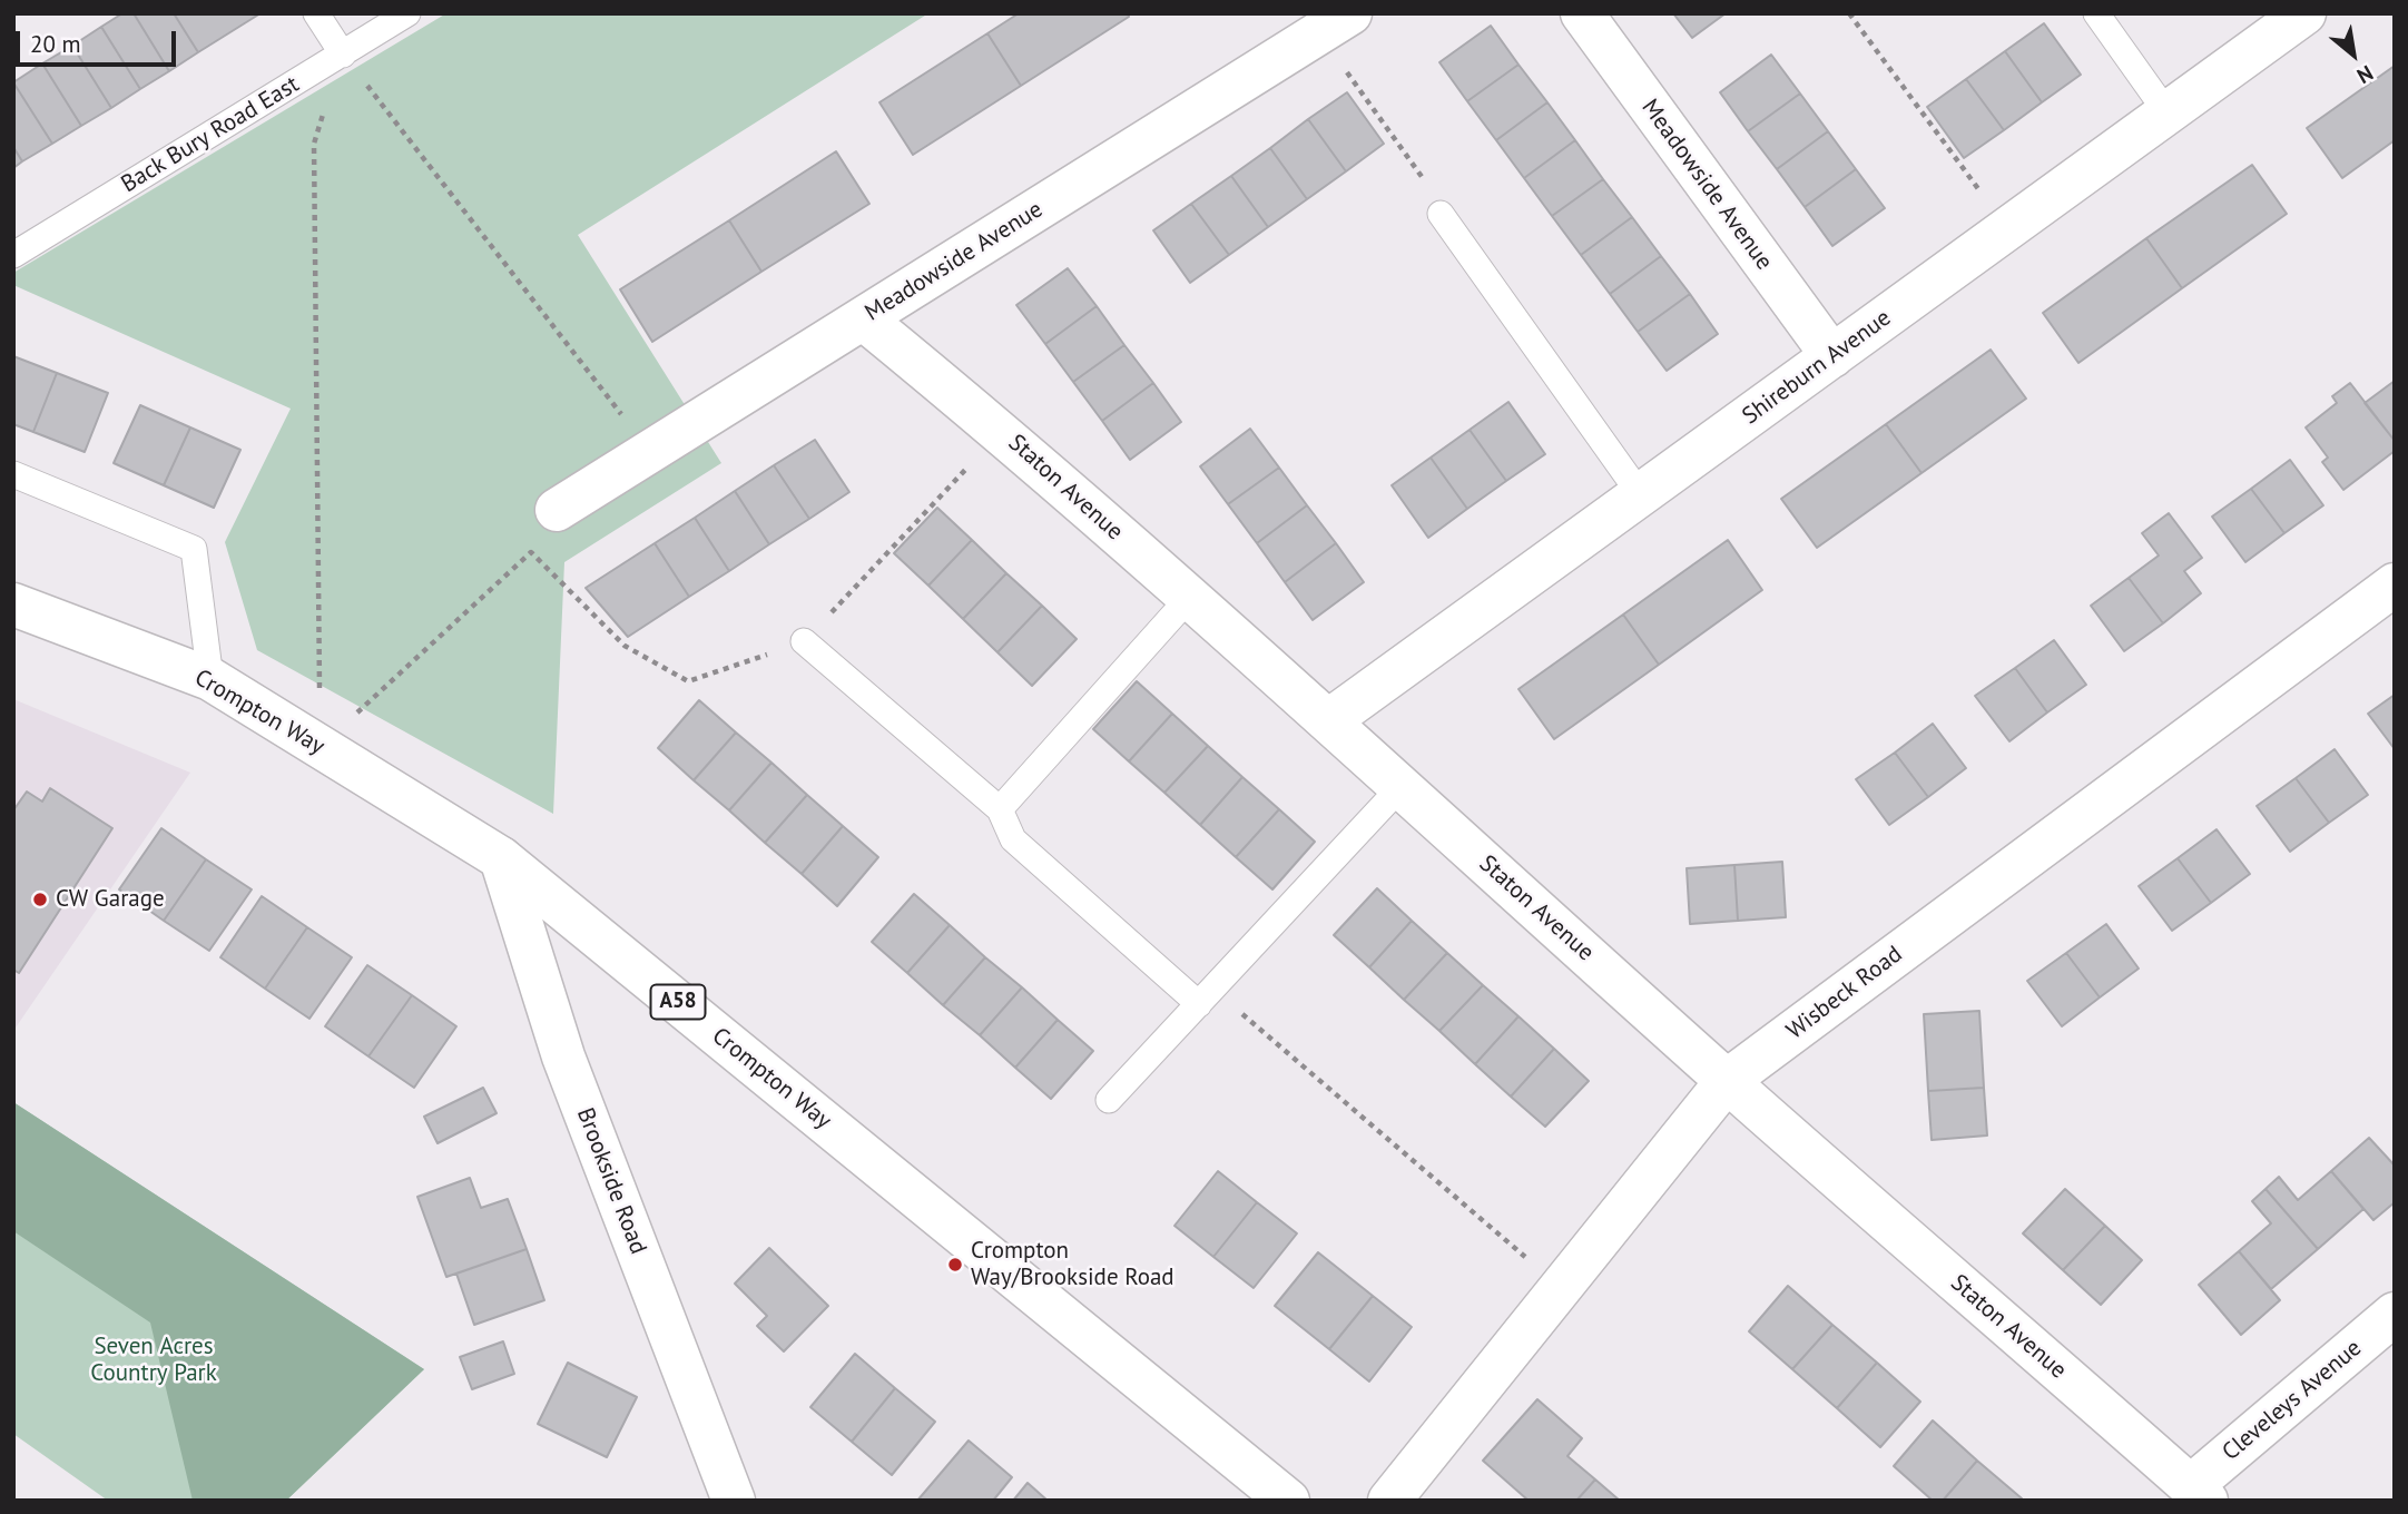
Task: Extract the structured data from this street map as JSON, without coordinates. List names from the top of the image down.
{
  "streets": {
    "main road": [
      "Meadowside Avenue",
      "Shireburn Avenue",
      "Staton Avenue",
      "Crompton Way",
      "Wisbeck Road",
      "A58",
      "Brookside Road",
      "Cleveleys Avenue"
    ],
    "lane": ["Back Bury Road East"]
  },
  "crossings": [
    ["Meadowside Avenue", "Shireburn Avenue"],
    ["Meadowside Avenue", "Staton Avenue"],
    ["Shireburn Avenue", "Staton Avenue"],
    ["Staton Avenue", "Wisbeck Road"],
    ["Staton Avenue", "Cleveleys Avenue"],
    ["Crompton Way", "Brookside Road"]
  ],
  "parks": ["Seven Acres Country Park"],
  "places": ["CW Garage", "Crompton Way/Brookside Road"],
  "scale_bar": "20 m",
  "north": "bottom right"
}
